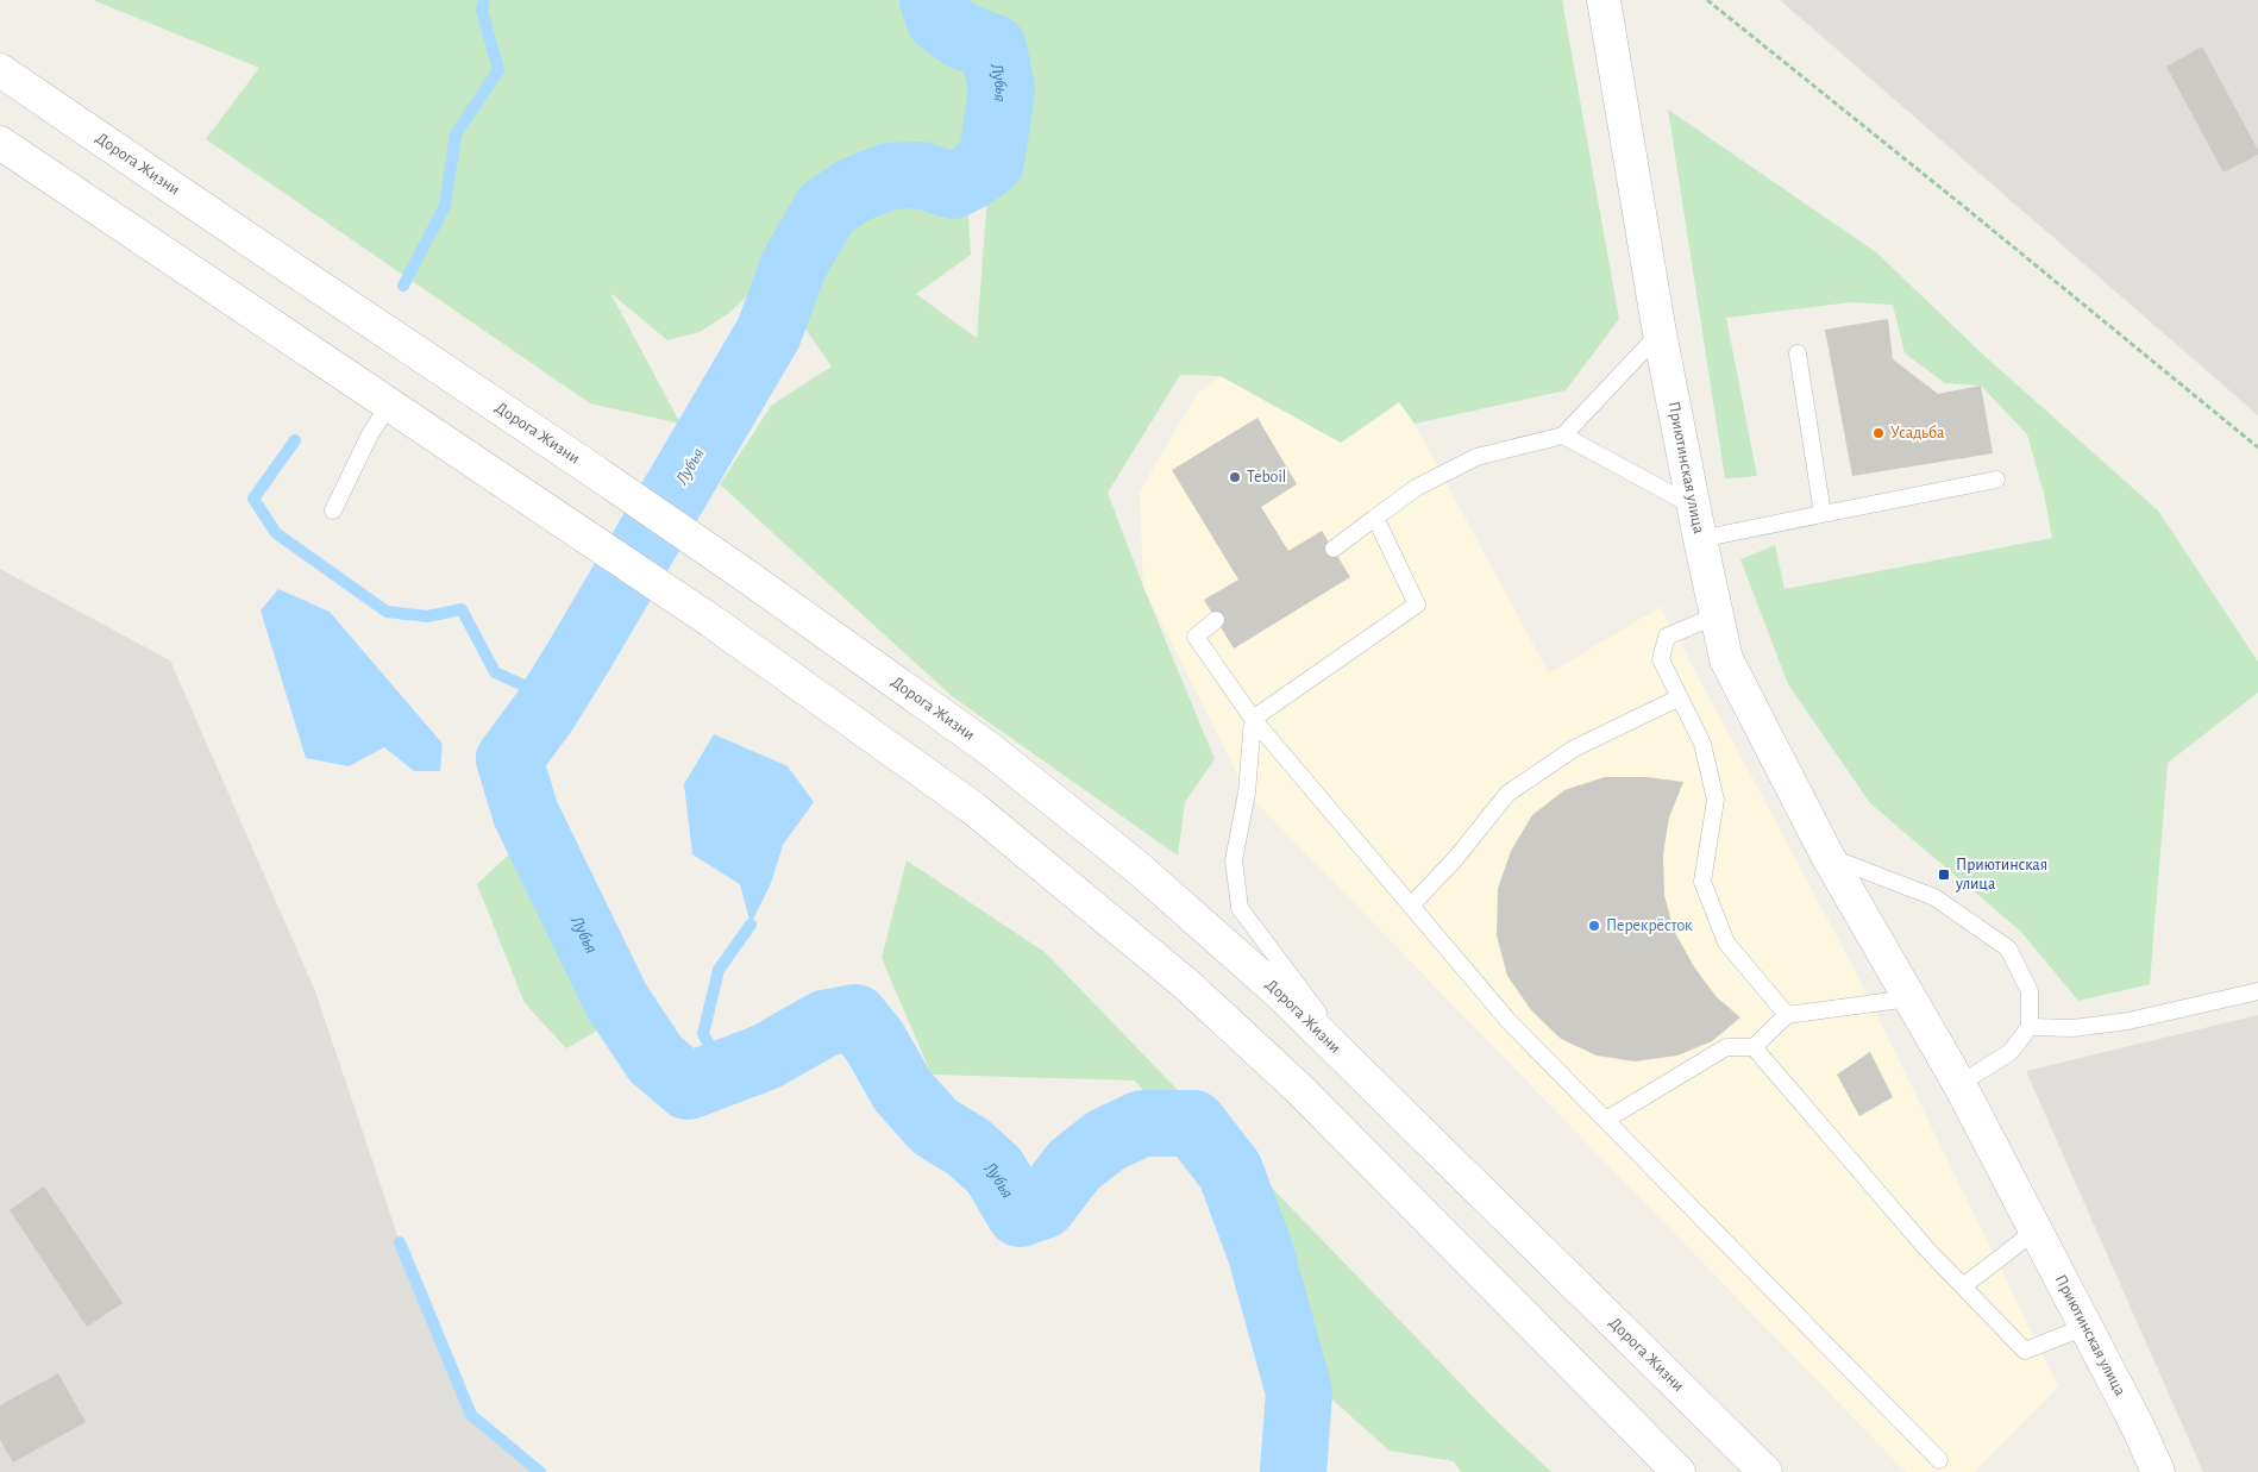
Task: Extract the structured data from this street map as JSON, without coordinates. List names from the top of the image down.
{
  "streets": {
    "main road": ["Дорога Жизни", "Приютинская улица"]
  },
  "water": ["Лубья"],
  "places": {
    "other": ["Усадьба", "Teboil", "Перекрёсток"],
    "transit": ["Приютинская улица"]
  }
}
